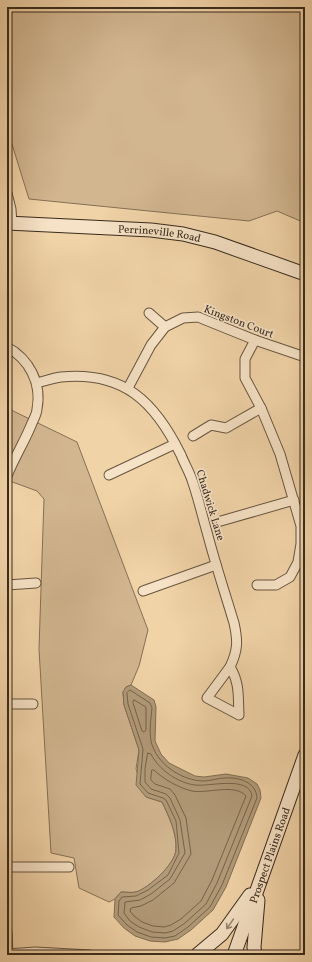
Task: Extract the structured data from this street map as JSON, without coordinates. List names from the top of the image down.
{
  "streets": {
    "street": [
      "Perrineville Road",
      "Kingston Court",
      "Chadwick Lane",
      "Prospect Plains Road"
    ]
  },
  "crossings": [
    ["Kingston Court", "Chadwick Lane"]
  ]
}
